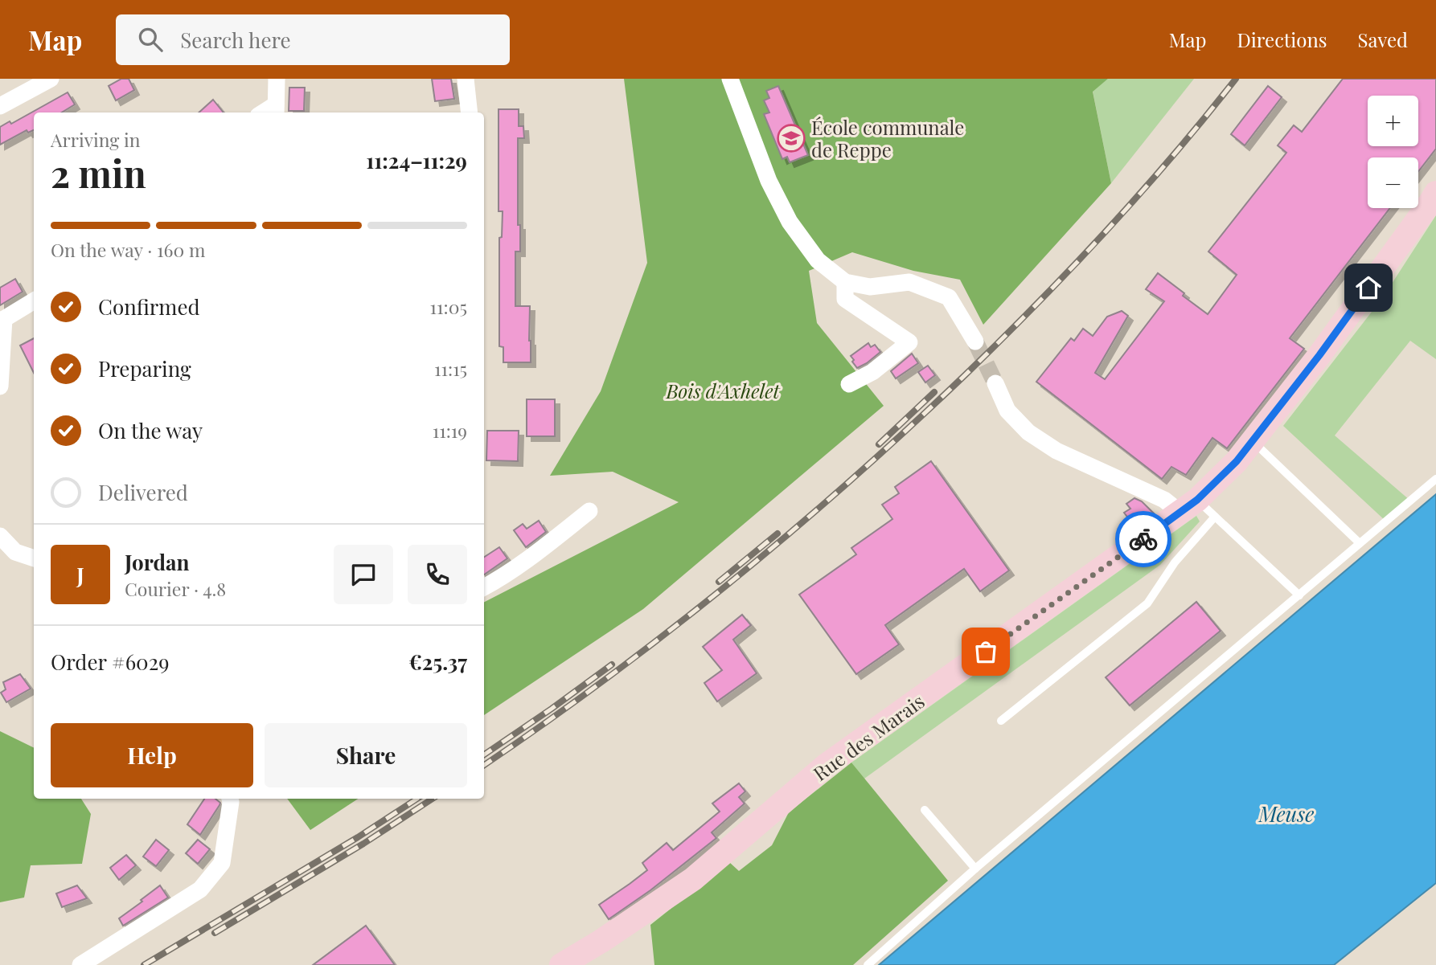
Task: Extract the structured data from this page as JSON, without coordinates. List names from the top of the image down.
{
  "streets": {
    "main road": ["Rue des Marais"]
  },
  "water": ["Meuse"],
  "parks": ["Bois d'Axhelet"],
  "places": {
    "school or university": ["École communale de Reppe"]
  },
  "page": {
    "header": "Map",
    "search": "Search here",
    "nav": ["Map", "Directions", "Saved"],
    "map_buttons": ["+", "−"],
    "heading": ["2 min", "Arriving in", "11:24–11:29"],
    "panel": [
      "Jordan",
      "Courier · 4.8",
      "Order #6029",
      "€25.37"
    ],
    "bar": "On the way · 160 m",
    "list": [
      ["Confirmed", "11:05"],
      ["Preparing", "11:15"],
      ["On the way", "11:19"],
      "Delivered"
    ],
    "round": "J",
    "buttons": ["Help", "Share"]
  }
}
